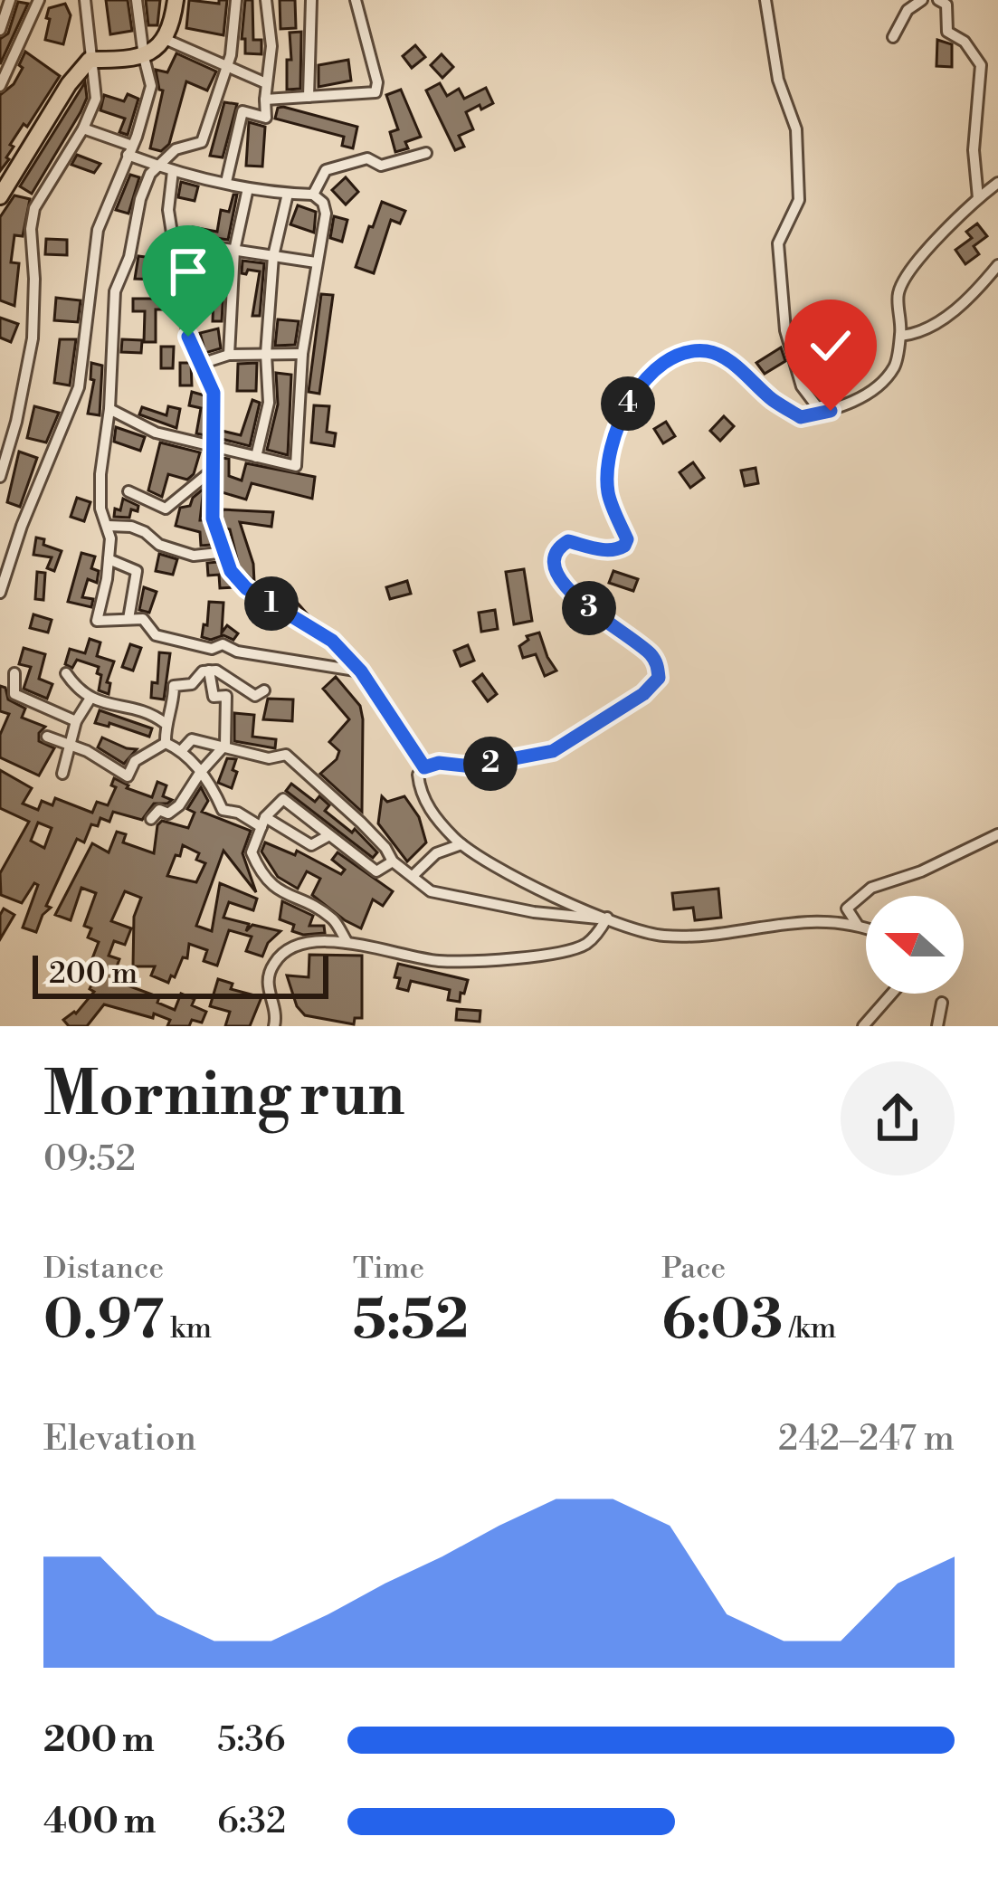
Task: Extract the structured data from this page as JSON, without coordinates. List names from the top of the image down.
{
  "scale_bar": "200 m",
  "north": "left",
  "page": {
    "pins": [
      "4",
      "1",
      "3",
      "2"
    ],
    "scale": "200 m",
    "heading": ["Morning run", "09:52"],
    "stats": [
      ["Distance", "0.97 km"],
      ["Time", "5:52"],
      ["Pace", "6:03 /km"]
    ],
    "chart": ["Elevation", "242–247 m"],
    "list": [
      {
        "name": "200 m",
        "note": "5:36"
      },
      {
        "name": "400 m",
        "note": "6:32"
      }
    ]
  }
}
